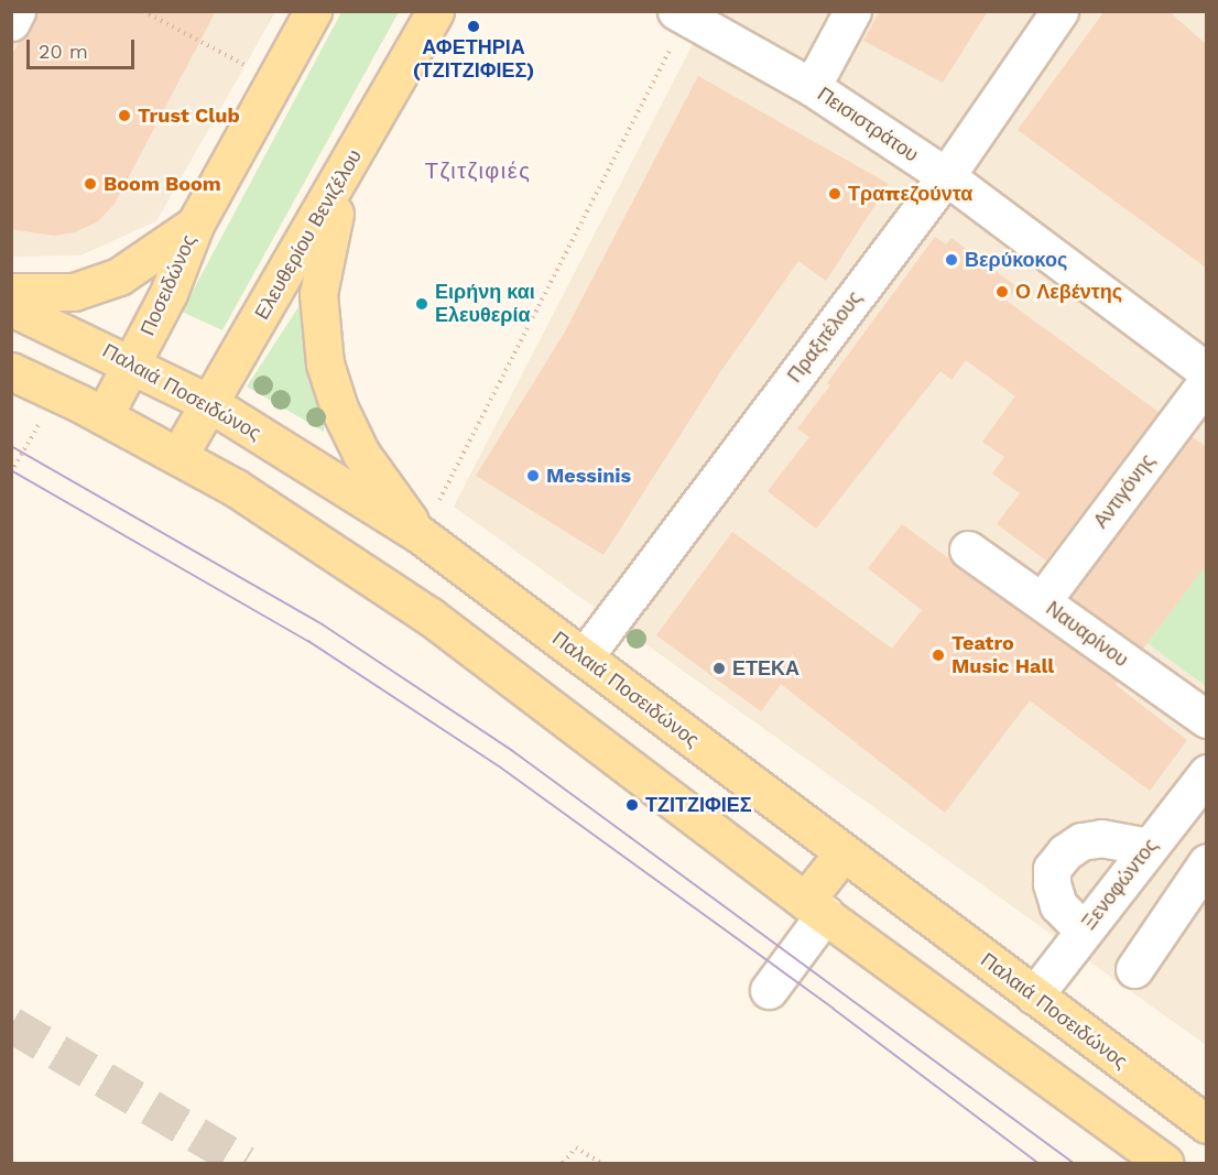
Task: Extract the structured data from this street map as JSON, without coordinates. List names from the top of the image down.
{
  "streets": {
    "main road": ["Ελευθερίου Βενιζέλου", "Ποσειδώνος", "Παλαιά Ποσειδώνος"],
    "street": [
      "Πεισιστράτου",
      "Πραξιτέλους",
      "Αντιγόνης",
      "Ναυαρίνου",
      "Ξενοφώντος"
    ]
  },
  "crossings": [
    ["Πεισιστράτου", "Πραξιτέλους"],
    ["Ελευθερίου Βενιζέλου", "Παλαιά Ποσειδώνος"],
    ["Ποσειδώνος", "Παλαιά Ποσειδώνος"],
    ["Πραξιτέλους", "Παλαιά Ποσειδώνος"],
    ["Παλαιά Ποσειδώνος", "Ξενοφώντος"],
    ["Αντιγόνης", "Ναυαρίνου"]
  ],
  "districts": ["Τζιτζιφιές"],
  "places": [
    "ΑΦΕΤΗΡΙΑ (ΤΖΙΤΖΙΦΙΕΣ)",
    "Trust Club",
    "Boom Boom",
    "Τραπεζούντα",
    "Βερύκοκος",
    "Ο Λεβέντης",
    "Ειρήνη και Ελευθερία",
    "Messinis",
    "Teatro Music Hall",
    "ΕΤΕΚΑ",
    "ΤΖΙΤΖΙΦΙΕΣ"
  ],
  "scale_bar": "20 m"
}
